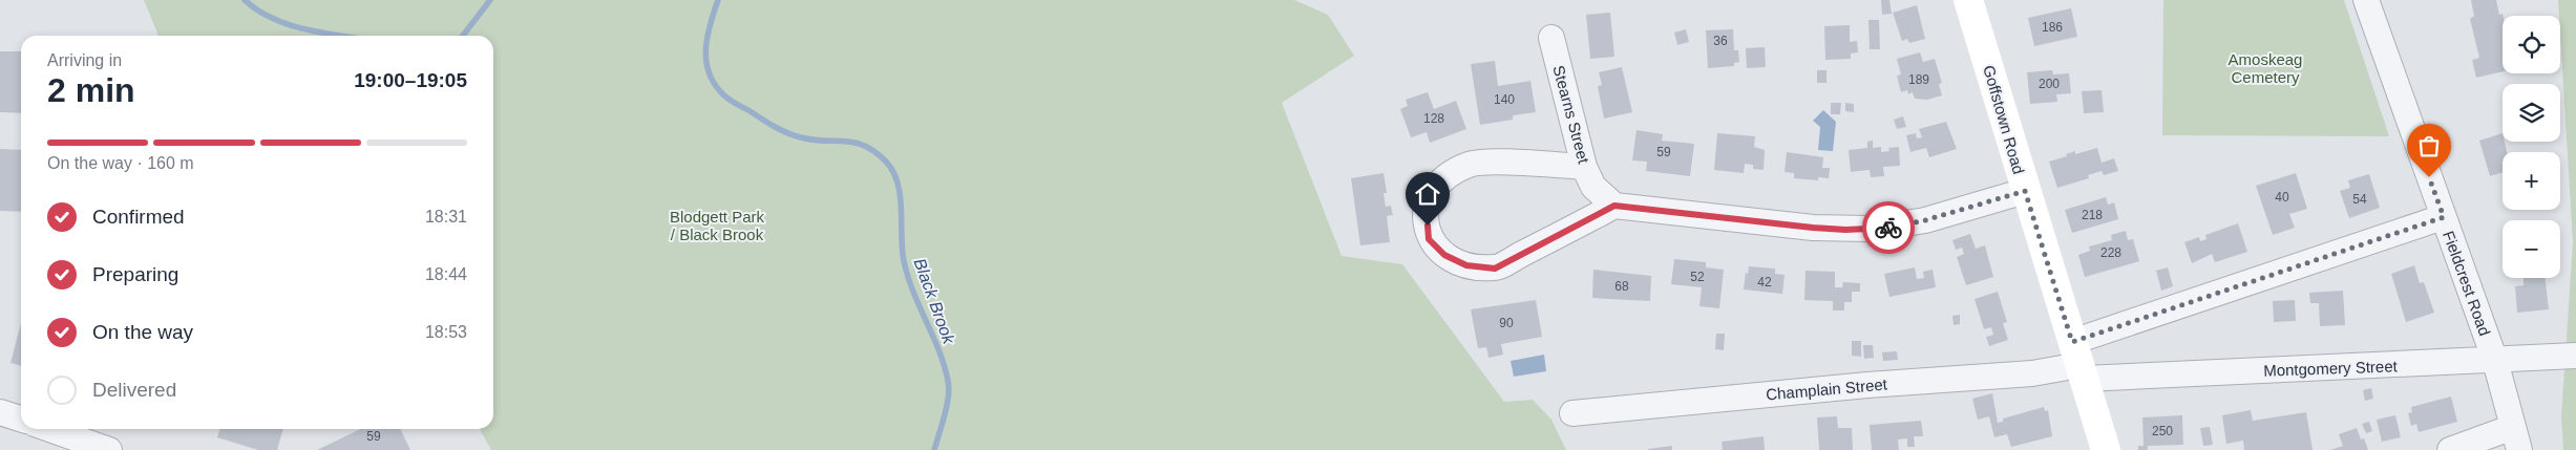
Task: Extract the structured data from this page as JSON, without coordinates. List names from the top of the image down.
{
  "streets": {
    "main road": ["Goffstown Road"],
    "street": [
      "Stearns Street",
      "Fieldcrest Road",
      "Montgomery Street",
      "Champlain Street"
    ]
  },
  "crossings": [
    ["Goffstown Road", "Montgomery Street"],
    ["Goffstown Road", "Champlain Street"],
    ["Fieldcrest Road", "Montgomery Street"],
    ["Montgomery Street", "Champlain Street"]
  ],
  "water": ["Black Brook"],
  "parks": ["Amoskeag Cemetery", "Blodgett Park / Black Brook"],
  "house_numbers": [
    "186",
    "36",
    "189",
    "200",
    "140",
    "128",
    "59",
    "40",
    "54",
    "218",
    "228",
    "52",
    "42",
    "68",
    "90",
    "250",
    "59"
  ],
  "page": {
    "map_buttons": ["+", "−"],
    "heading": ["2 min", "Arriving in", "19:00–19:05"],
    "bar": "On the way · 160 m",
    "list": [
      ["Confirmed", "18:31"],
      ["Preparing", "18:44"],
      ["On the way", "18:53"],
      "Delivered"
    ]
  }
}
